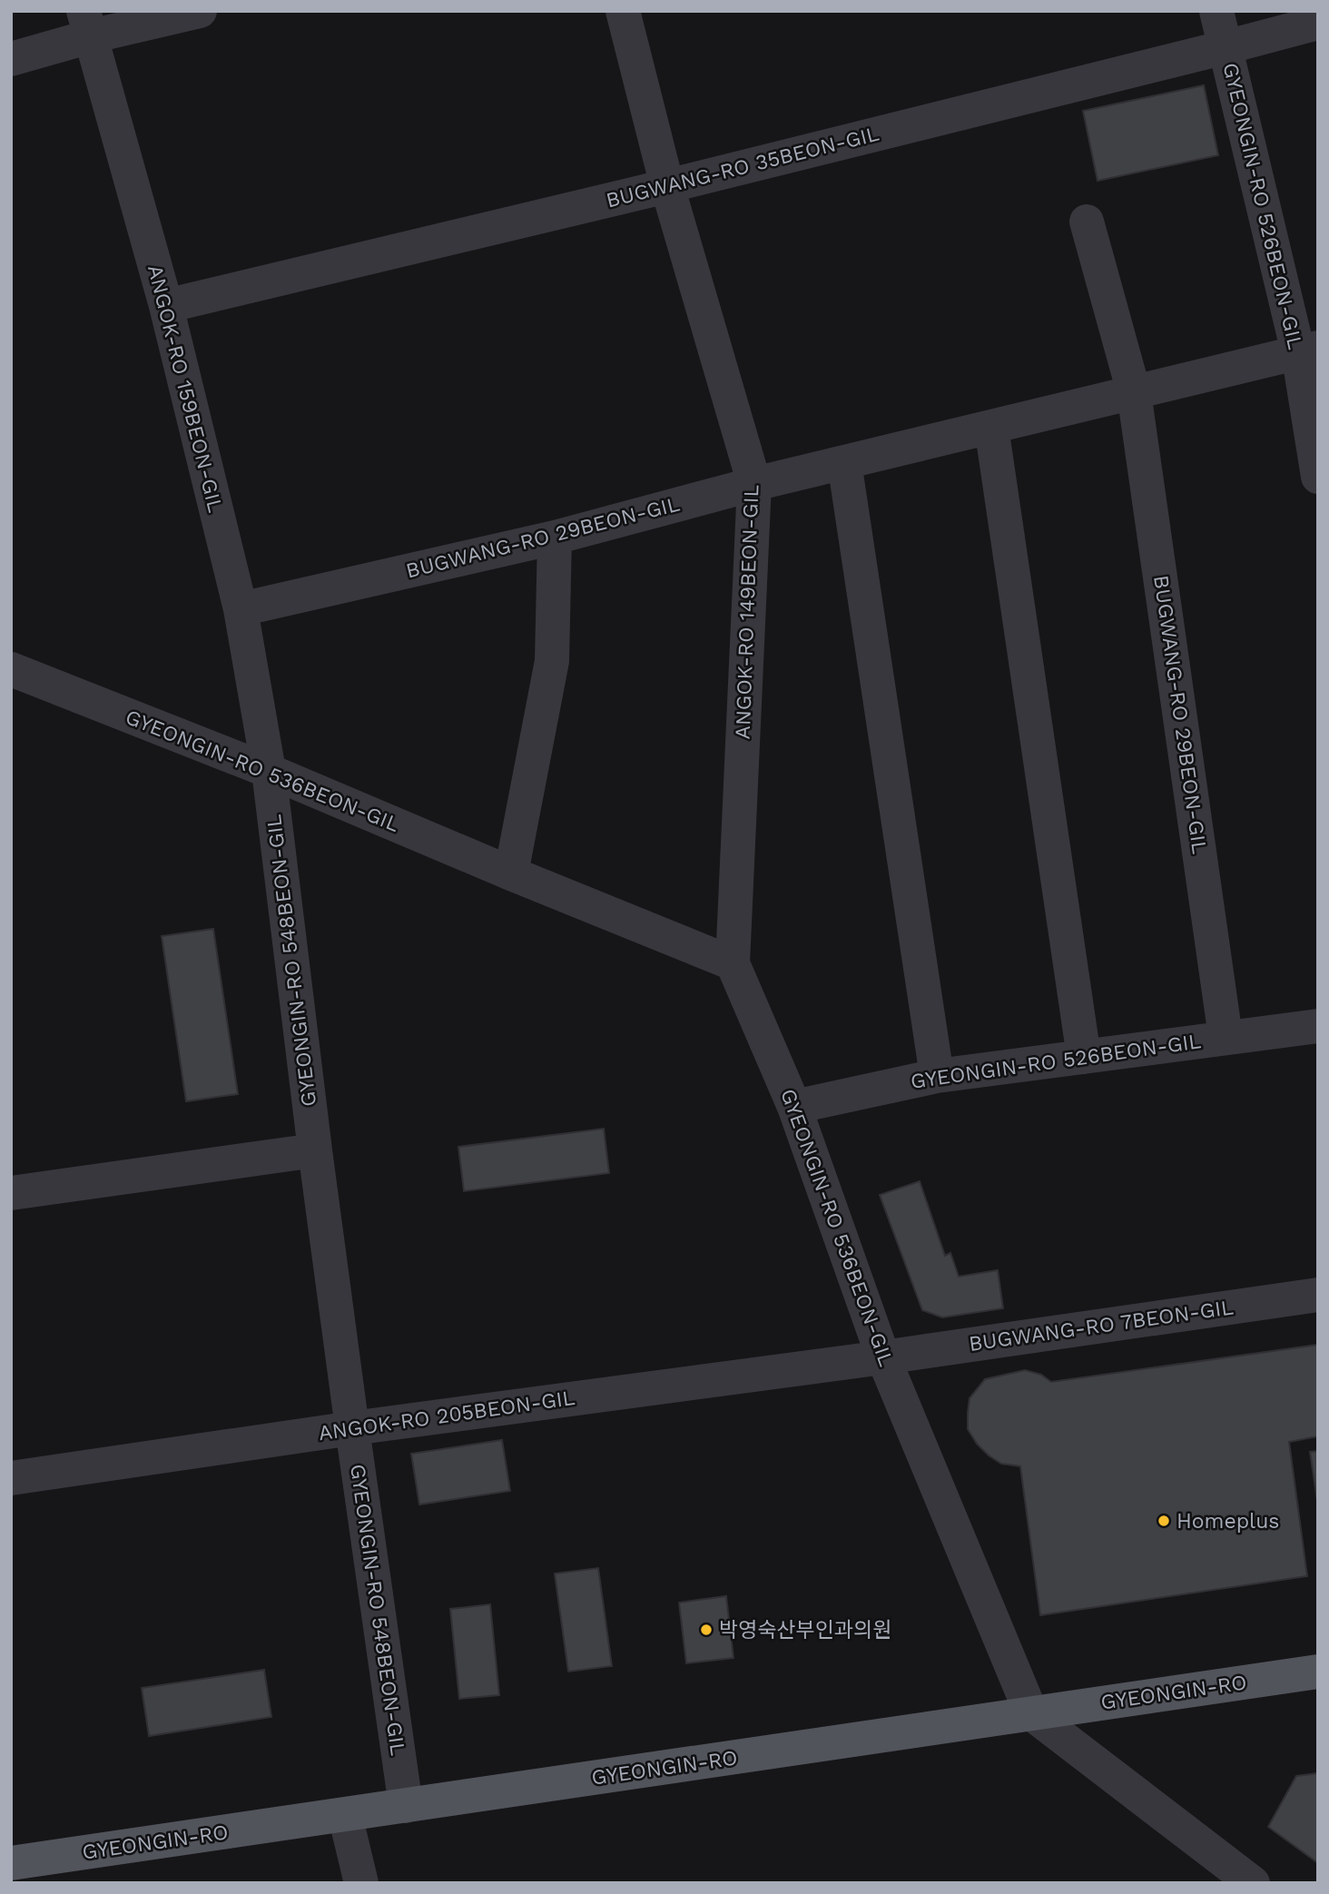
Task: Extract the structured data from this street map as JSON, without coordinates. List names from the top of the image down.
{
  "streets": {
    "main road": ["GYEONGIN-RO"],
    "street": [
      "BUGWANG-RO 35BEON-GIL",
      "GYEONGIN-RO 526BEON-GIL",
      "ANGOK-RO 159BEON-GIL",
      "BUGWANG-RO 29BEON-GIL",
      "ANGOK-RO 149BEON-GIL",
      "GYEONGIN-RO 536BEON-GIL",
      "GYEONGIN-RO 548BEON-GIL",
      "BUGWANG-RO 7BEON-GIL",
      "ANGOK-RO 205BEON-GIL"
    ]
  },
  "crossings": [
    ["BUGWANG-RO 35BEON-GIL", "GYEONGIN-RO 526BEON-GIL"],
    ["BUGWANG-RO 35BEON-GIL", "ANGOK-RO 159BEON-GIL"],
    ["BUGWANG-RO 35BEON-GIL", "ANGOK-RO 149BEON-GIL"],
    ["GYEONGIN-RO 526BEON-GIL", "BUGWANG-RO 29BEON-GIL"],
    ["GYEONGIN-RO 526BEON-GIL", "GYEONGIN-RO 536BEON-GIL"],
    ["ANGOK-RO 159BEON-GIL", "BUGWANG-RO 29BEON-GIL"],
    ["ANGOK-RO 159BEON-GIL", "GYEONGIN-RO 536BEON-GIL"],
    ["ANGOK-RO 159BEON-GIL", "GYEONGIN-RO 548BEON-GIL"],
    ["BUGWANG-RO 29BEON-GIL", "ANGOK-RO 149BEON-GIL"],
    ["ANGOK-RO 149BEON-GIL", "GYEONGIN-RO 536BEON-GIL"],
    ["GYEONGIN-RO 536BEON-GIL", "GYEONGIN-RO 548BEON-GIL"],
    ["GYEONGIN-RO 536BEON-GIL", "BUGWANG-RO 7BEON-GIL"],
    ["GYEONGIN-RO 536BEON-GIL", "ANGOK-RO 205BEON-GIL"],
    ["GYEONGIN-RO 536BEON-GIL", "GYEONGIN-RO"],
    ["GYEONGIN-RO 548BEON-GIL", "ANGOK-RO 205BEON-GIL"],
    ["GYEONGIN-RO 548BEON-GIL", "GYEONGIN-RO"],
    ["BUGWANG-RO 7BEON-GIL", "ANGOK-RO 205BEON-GIL"]
  ],
  "places": ["Homeplus", "박영숙산부인과의원"]
}
